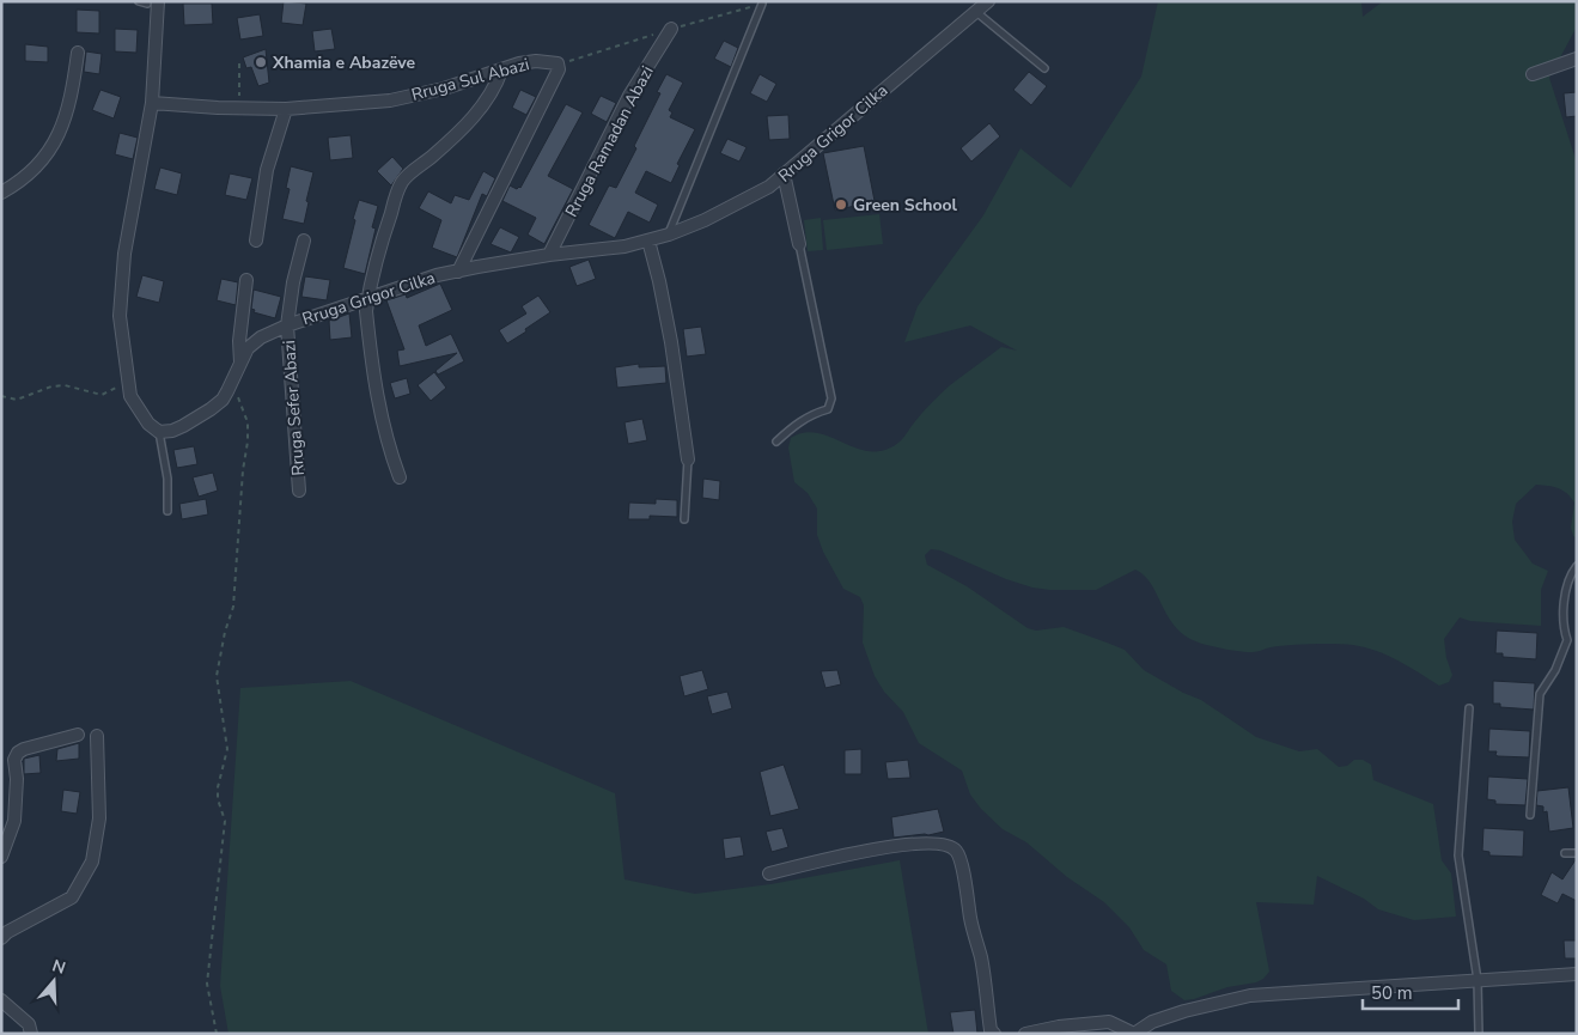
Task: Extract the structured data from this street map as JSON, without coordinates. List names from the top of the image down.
{
  "streets": {
    "street": [
      "Rruga Sul Abazi",
      "Rruga Grigor Cilka",
      "Rruga Ramadan Abazi",
      "Rruga Sefer Abazi"
    ]
  },
  "crossings": [
    ["Rruga Sul Abazi", "Rruga Grigor Cilka"],
    ["Rruga Grigor Cilka", "Rruga Ramadan Abazi"],
    ["Rruga Grigor Cilka", "Rruga Sefer Abazi"]
  ],
  "places": ["Xhamia e Abazëve", "Green School"],
  "scale_bar": "50 m",
  "north": "top"
}
